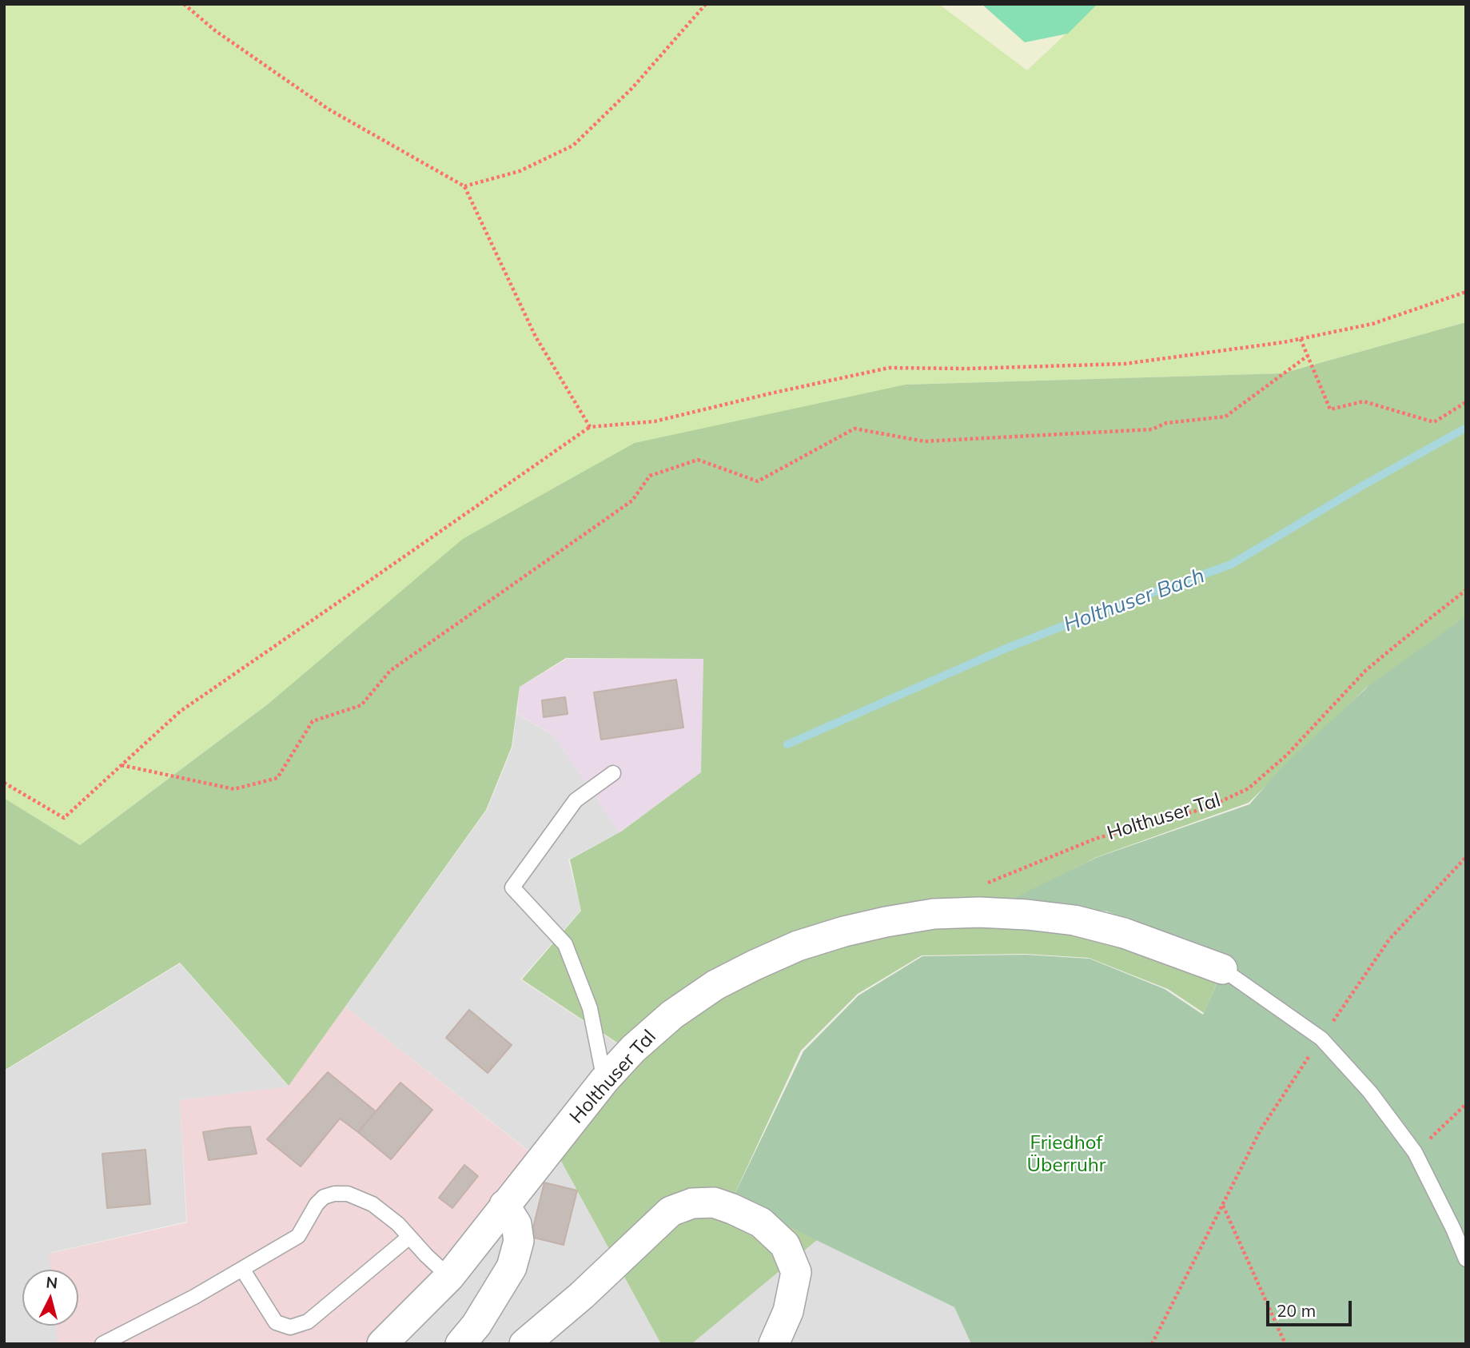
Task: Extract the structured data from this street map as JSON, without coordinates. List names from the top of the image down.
{
  "streets": {
    "street": ["Holthuser Tal"]
  },
  "water": ["Holthuser Bach"],
  "parks": ["Friedhof Überruhr"],
  "scale_bar": "20 m",
  "north": "top"
}
